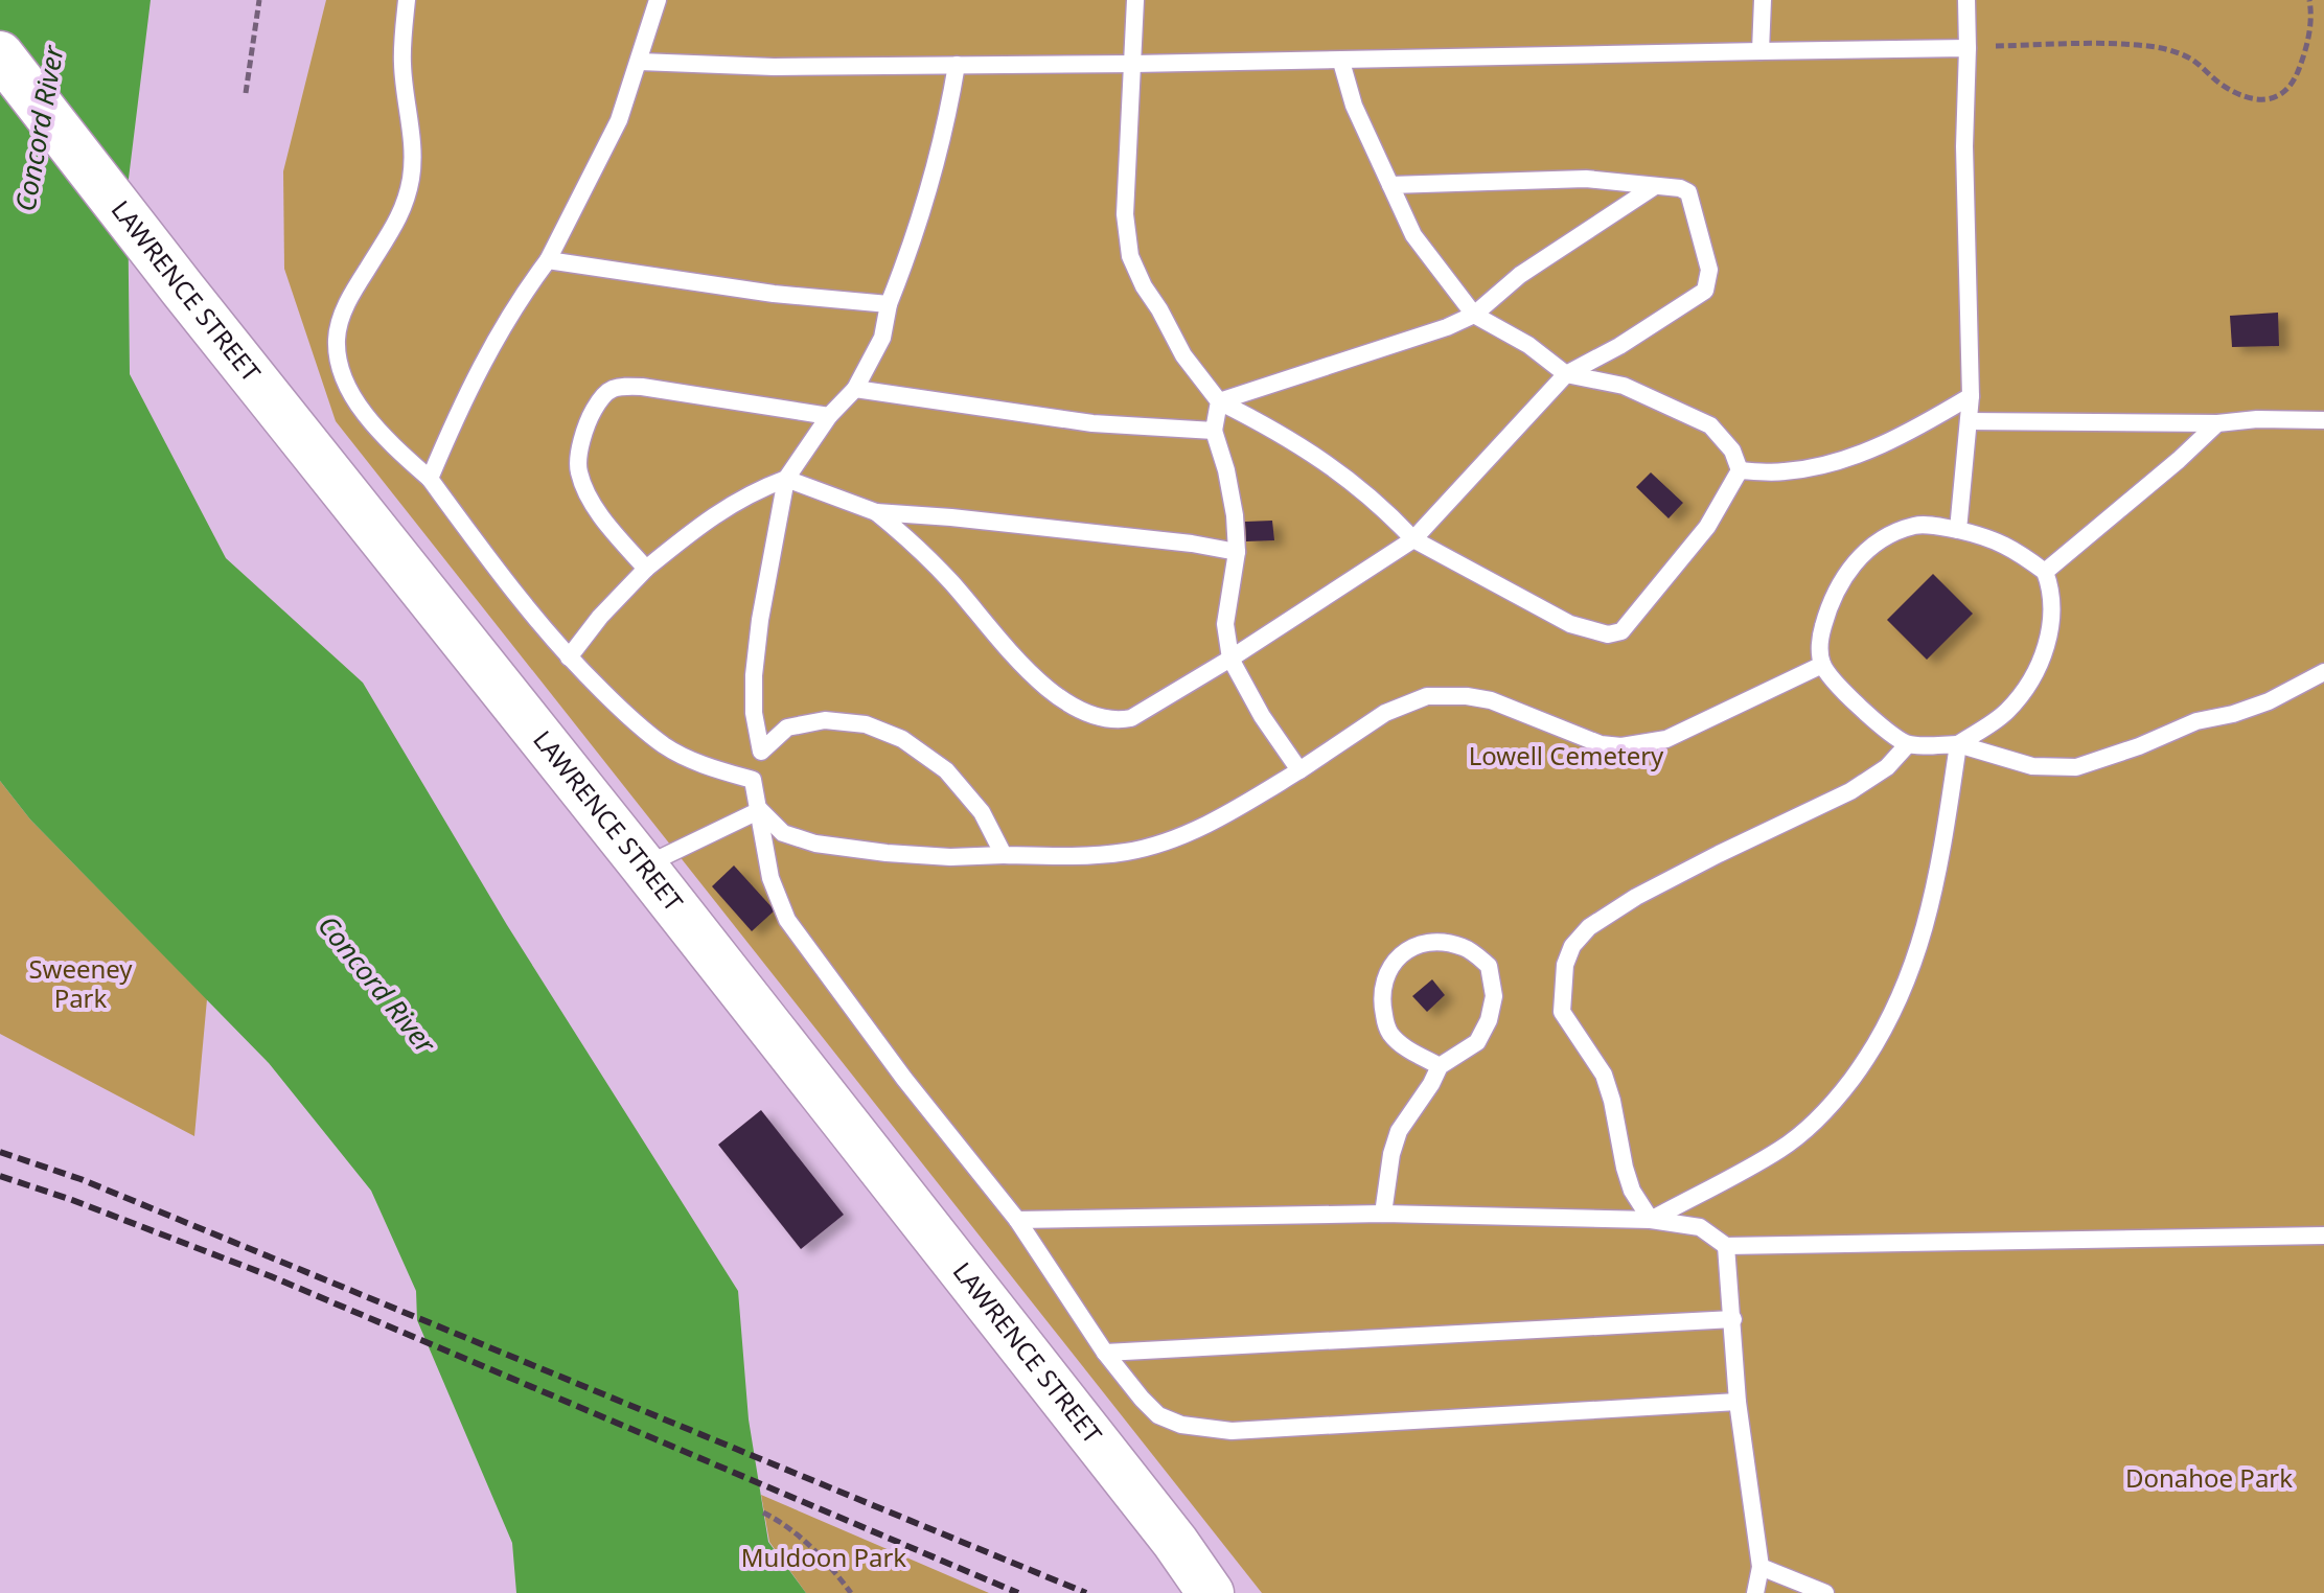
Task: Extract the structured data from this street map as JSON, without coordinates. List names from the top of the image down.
{
  "streets": {
    "main road": ["LAWRENCE STREET"]
  },
  "water": ["Concord River"],
  "parks": [
    "Lowell Cemetery",
    "Sweeney Park",
    "Donahoe Park",
    "Muldoon Park"
  ]
}
